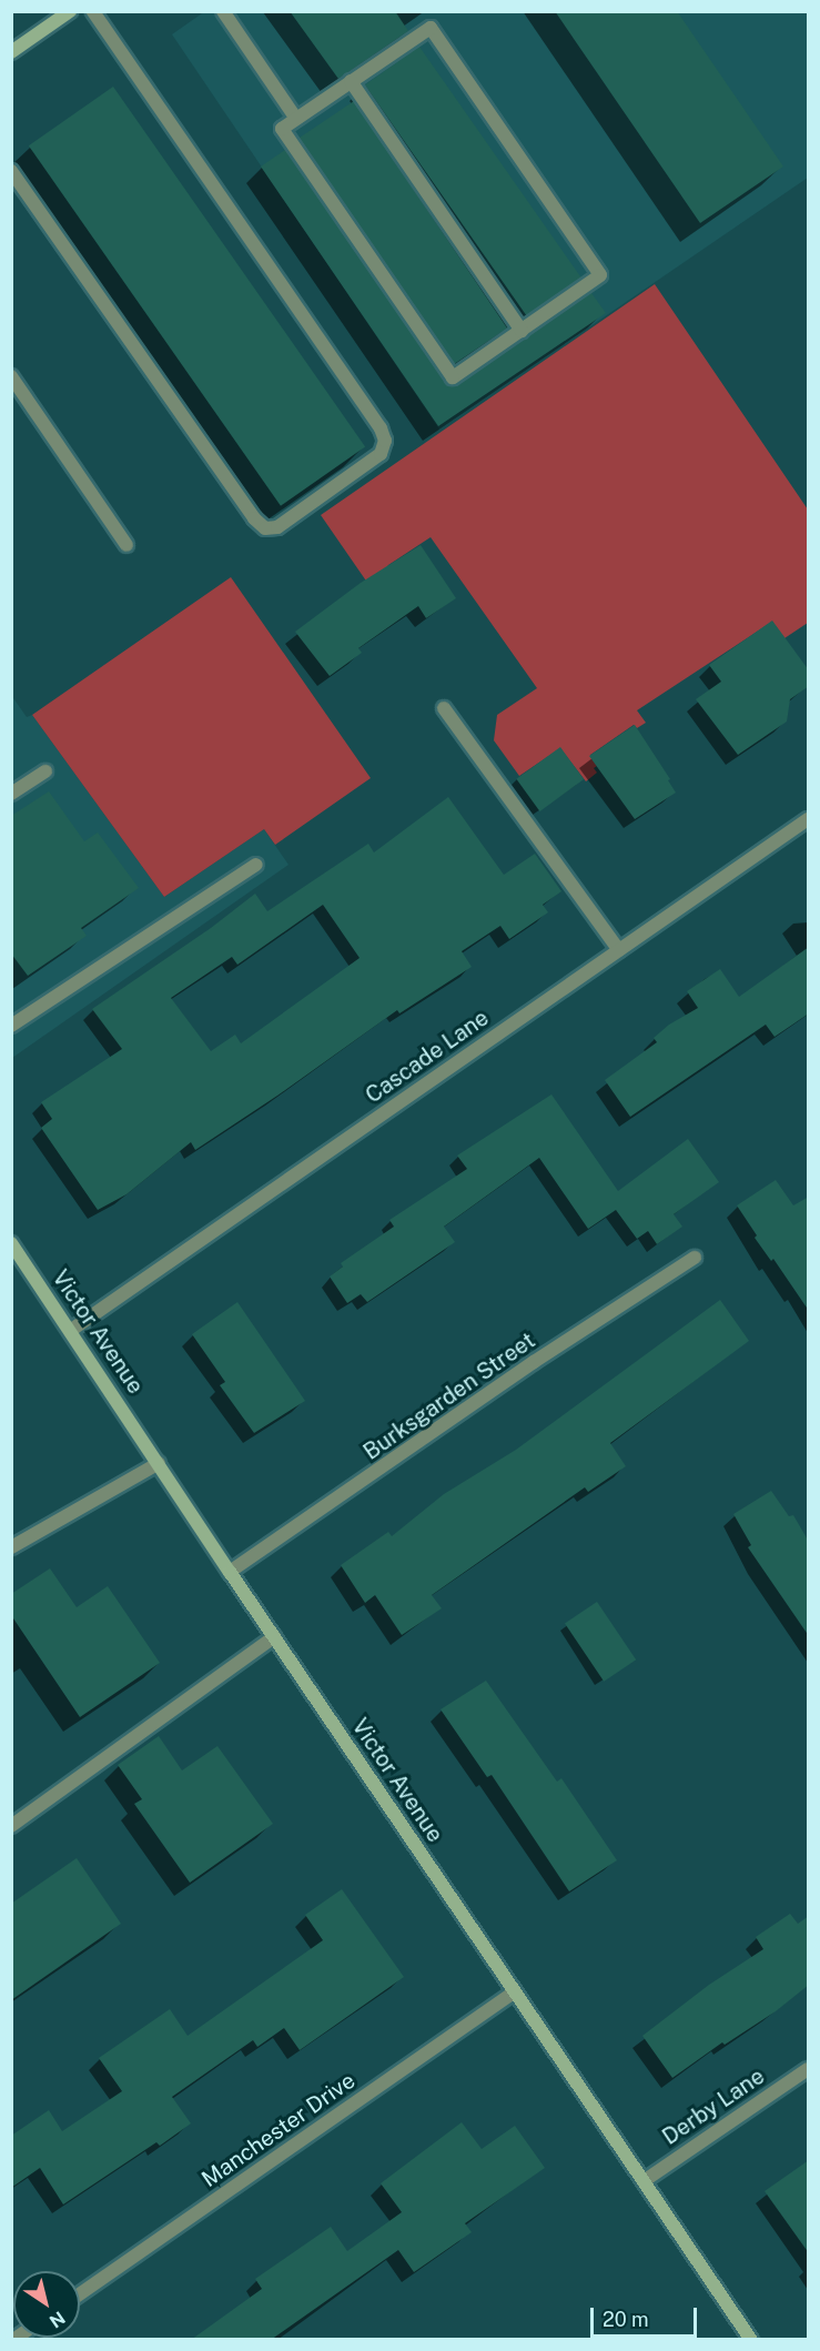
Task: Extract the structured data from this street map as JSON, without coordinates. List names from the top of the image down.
{
  "streets": {
    "main road": ["Victor Avenue"],
    "street": [
      "Cascade Lane",
      "Burksgarden Street",
      "Derby Lane",
      "Manchester Drive"
    ]
  },
  "crossings": [
    ["Cascade Lane", "Victor Avenue"],
    ["Victor Avenue", "Burksgarden Street"],
    ["Victor Avenue", "Derby Lane"],
    ["Victor Avenue", "Manchester Drive"]
  ],
  "scale_bar": "20 m",
  "north": "bottom right"
}
